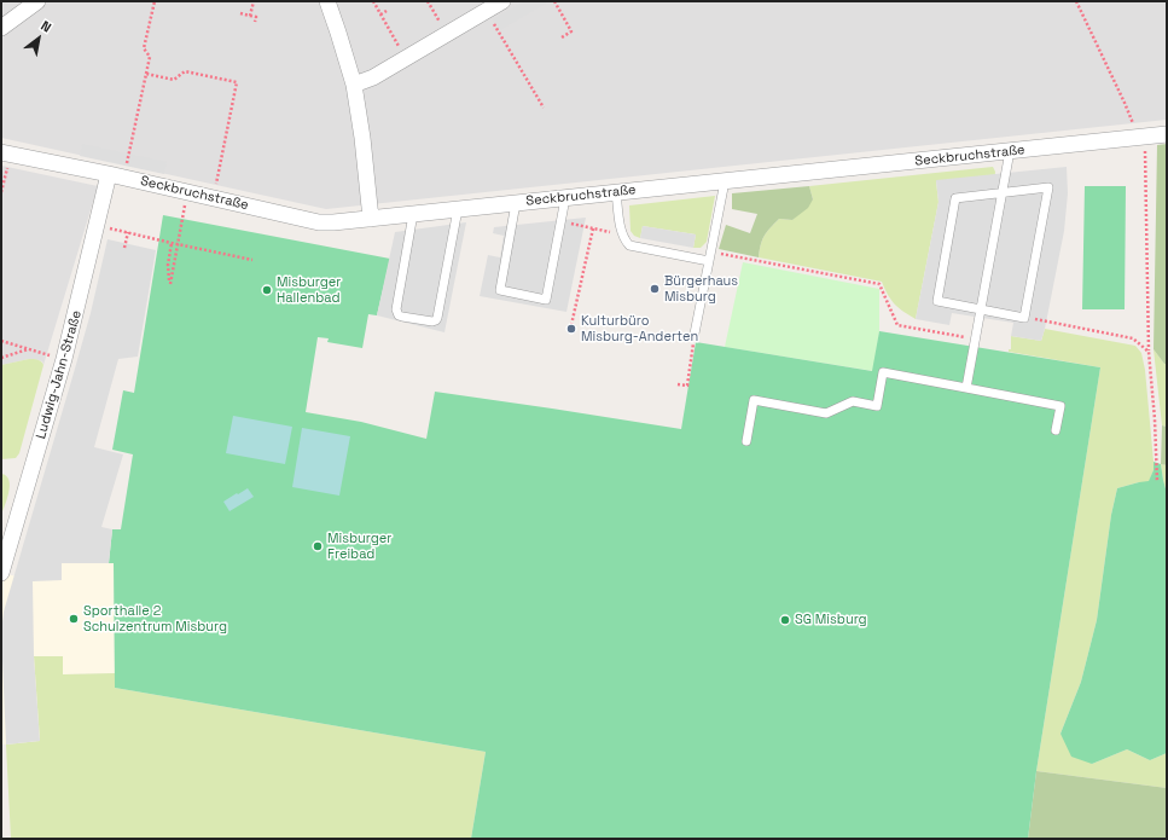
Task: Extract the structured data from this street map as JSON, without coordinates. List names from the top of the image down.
{
  "streets": {
    "street": ["Seckbruchstraße", "Ludwig-Jahn-Straße"]
  },
  "crossings": [
    ["Seckbruchstraße", "Ludwig-Jahn-Straße"]
  ],
  "places": [
    "Bürgerhaus Misburg",
    "Misburger Hallenbad",
    "Kulturbüro Misburg-Anderten",
    "Misburger Freibad",
    "Sporthalle 2 Schulzentrum Misburg",
    "SG Misburg"
  ],
  "north": "top right"
}
